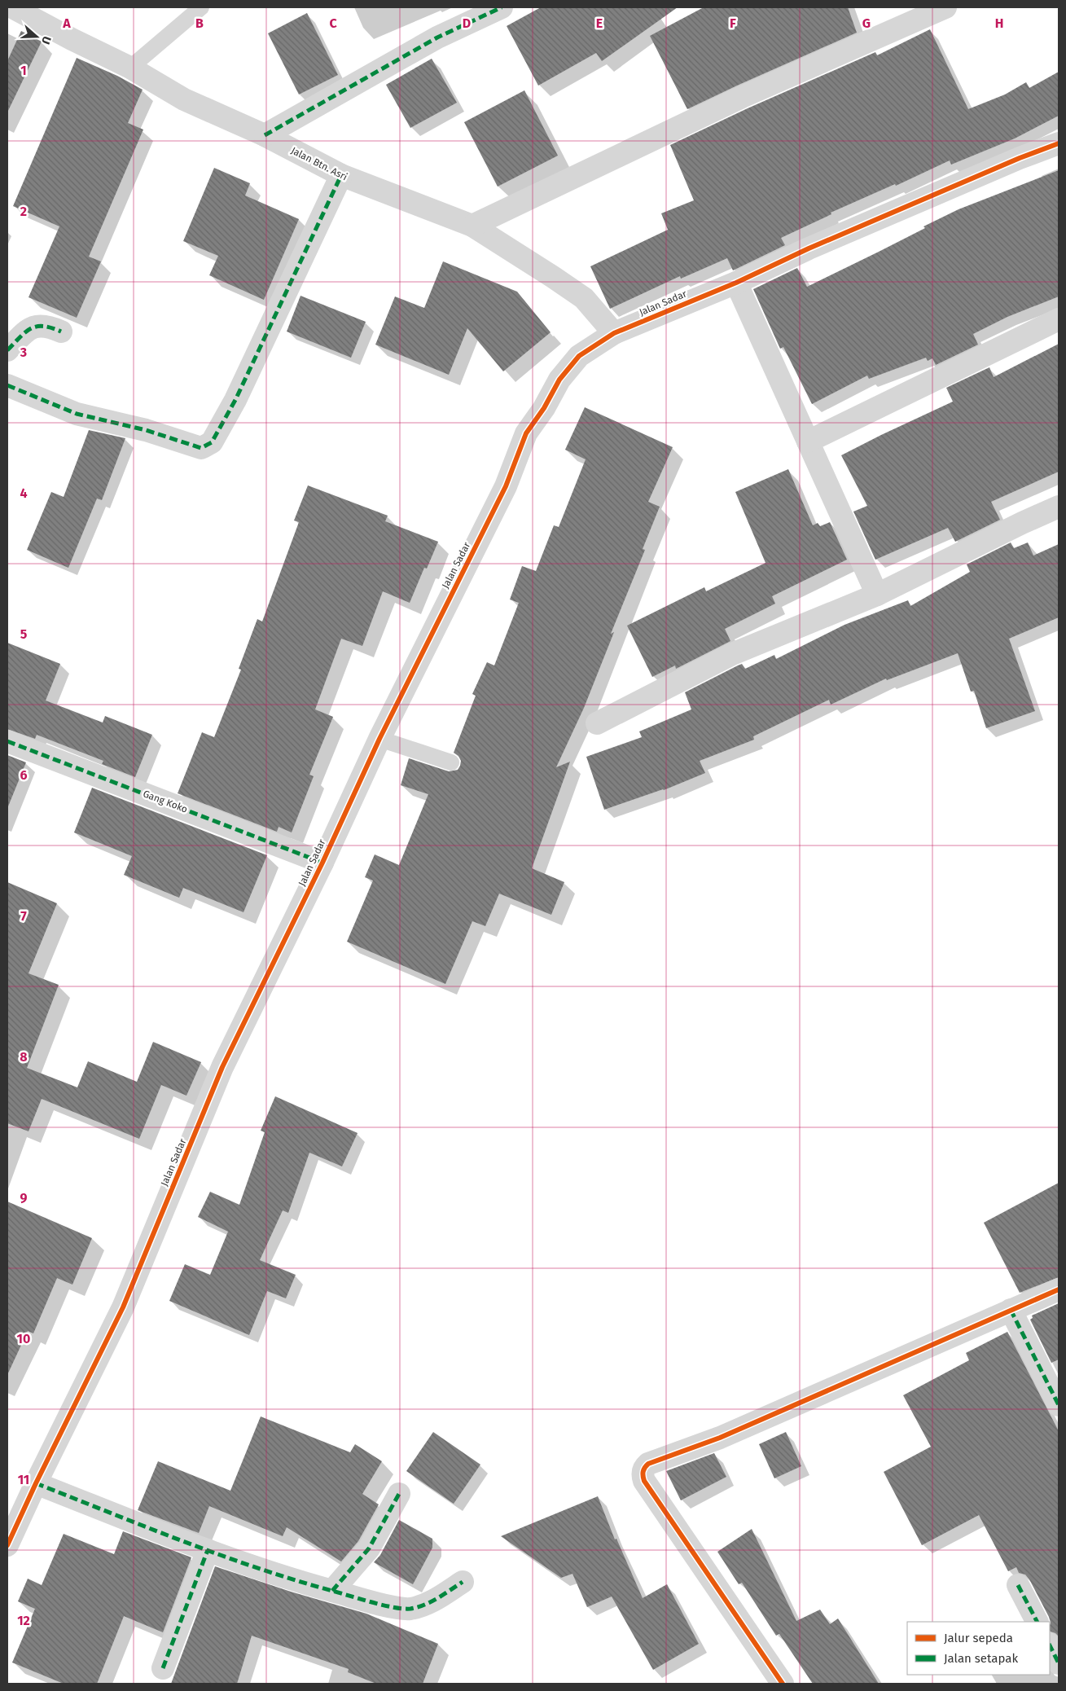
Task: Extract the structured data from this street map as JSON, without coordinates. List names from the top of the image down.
{
  "streets": {
    "street": ["Jalan Btn. Asri", "Jalan Sadar", "Gang Koko"]
  },
  "crossings": [
    ["Jalan Btn. Asri", "Jalan Sadar"],
    ["Jalan Sadar", "Gang Koko"]
  ],
  "legend": ["Jalur sepeda", "Jalan setapak"],
  "north": "right",
  "grid": {
    "columns": [
      "A",
      "B",
      "C",
      "D",
      "E",
      "F",
      "G",
      "H"
    ],
    "rows": [
      "1",
      "2",
      "3",
      "4",
      "5",
      "6",
      "7",
      "8",
      "9",
      "10",
      "11",
      "12"
    ]
  }
}
